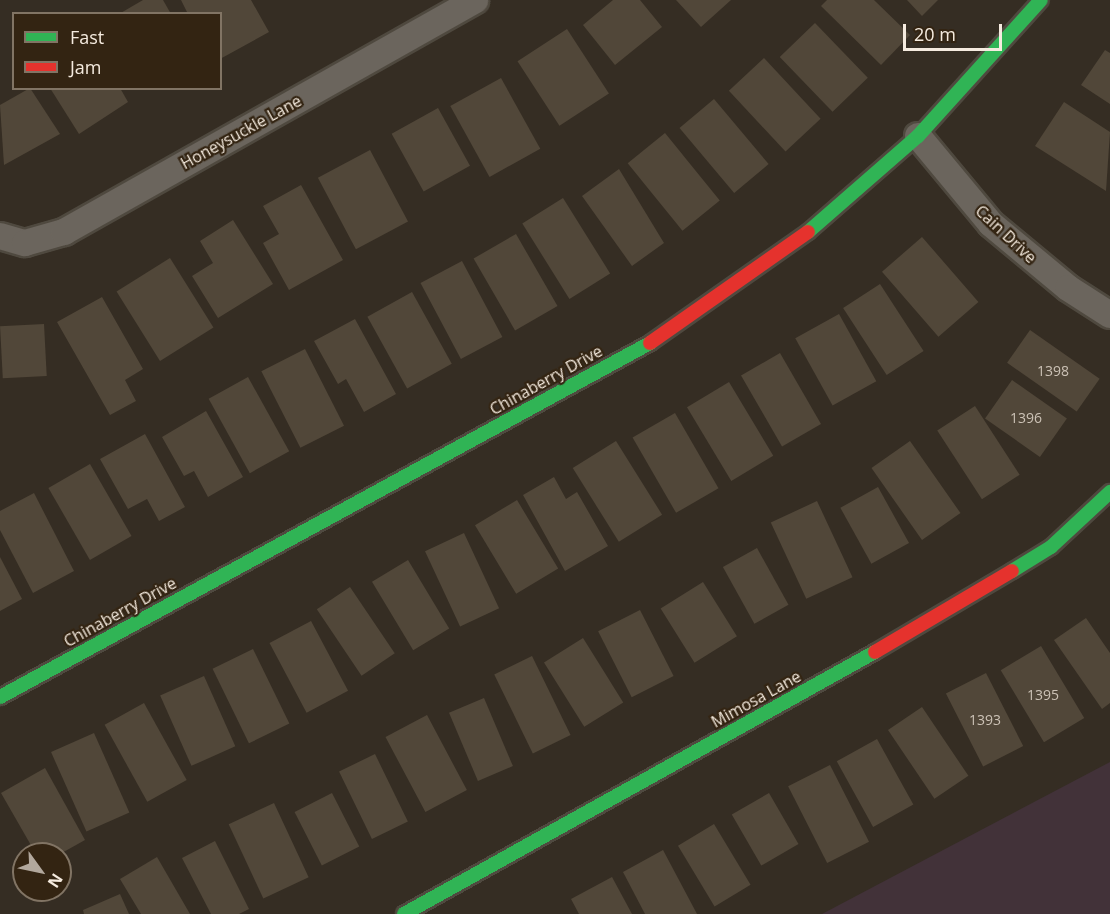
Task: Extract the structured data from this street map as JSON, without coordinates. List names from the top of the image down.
{
  "streets": {
    "street": [
      "Honeysuckle Lane",
      "Cain Drive",
      "Chinaberry Drive",
      "Mimosa Lane"
    ]
  },
  "crossings": [
    ["Cain Drive", "Chinaberry Drive"]
  ],
  "house_numbers": [
    "1398",
    "1396",
    "1395",
    "1393"
  ],
  "legend": ["Fast", "Jam"],
  "scale_bar": "20 m",
  "north": "bottom right"
}
